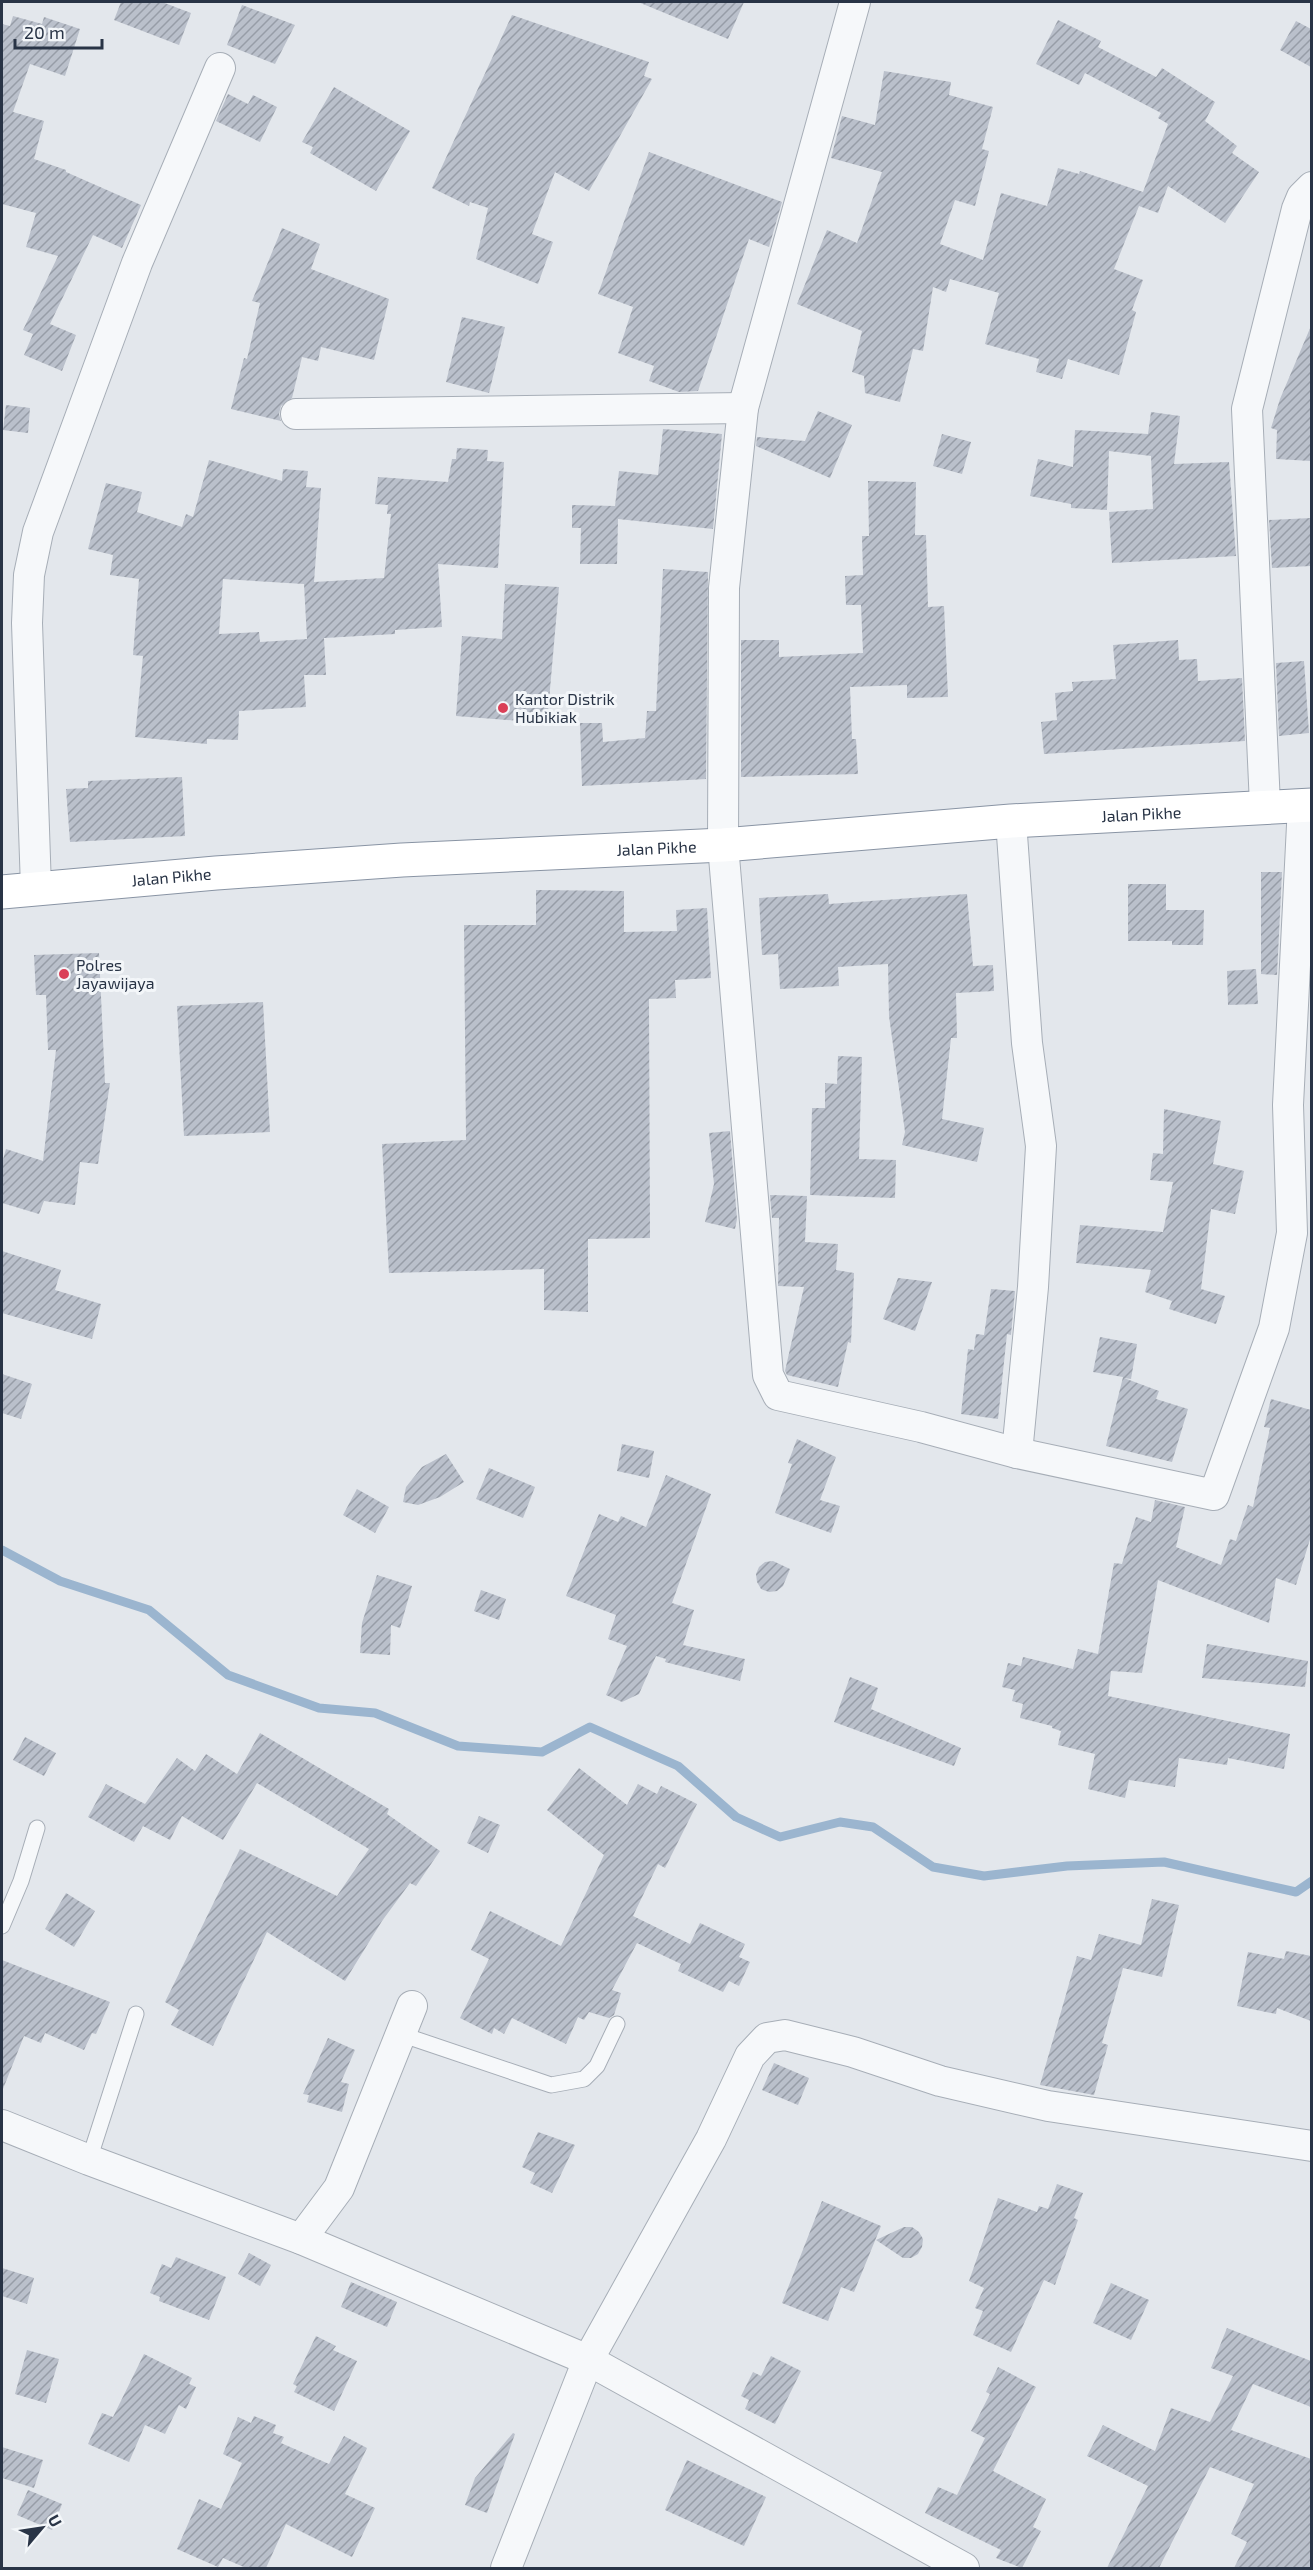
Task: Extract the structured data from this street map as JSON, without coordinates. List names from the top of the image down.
{
  "streets": {
    "highway": ["Jalan Pikhe"]
  },
  "places": ["Kantor Distrik Hubikiak", "Polres Jayawijaya"],
  "scale_bar": "20 m",
  "north": "top right"
}
